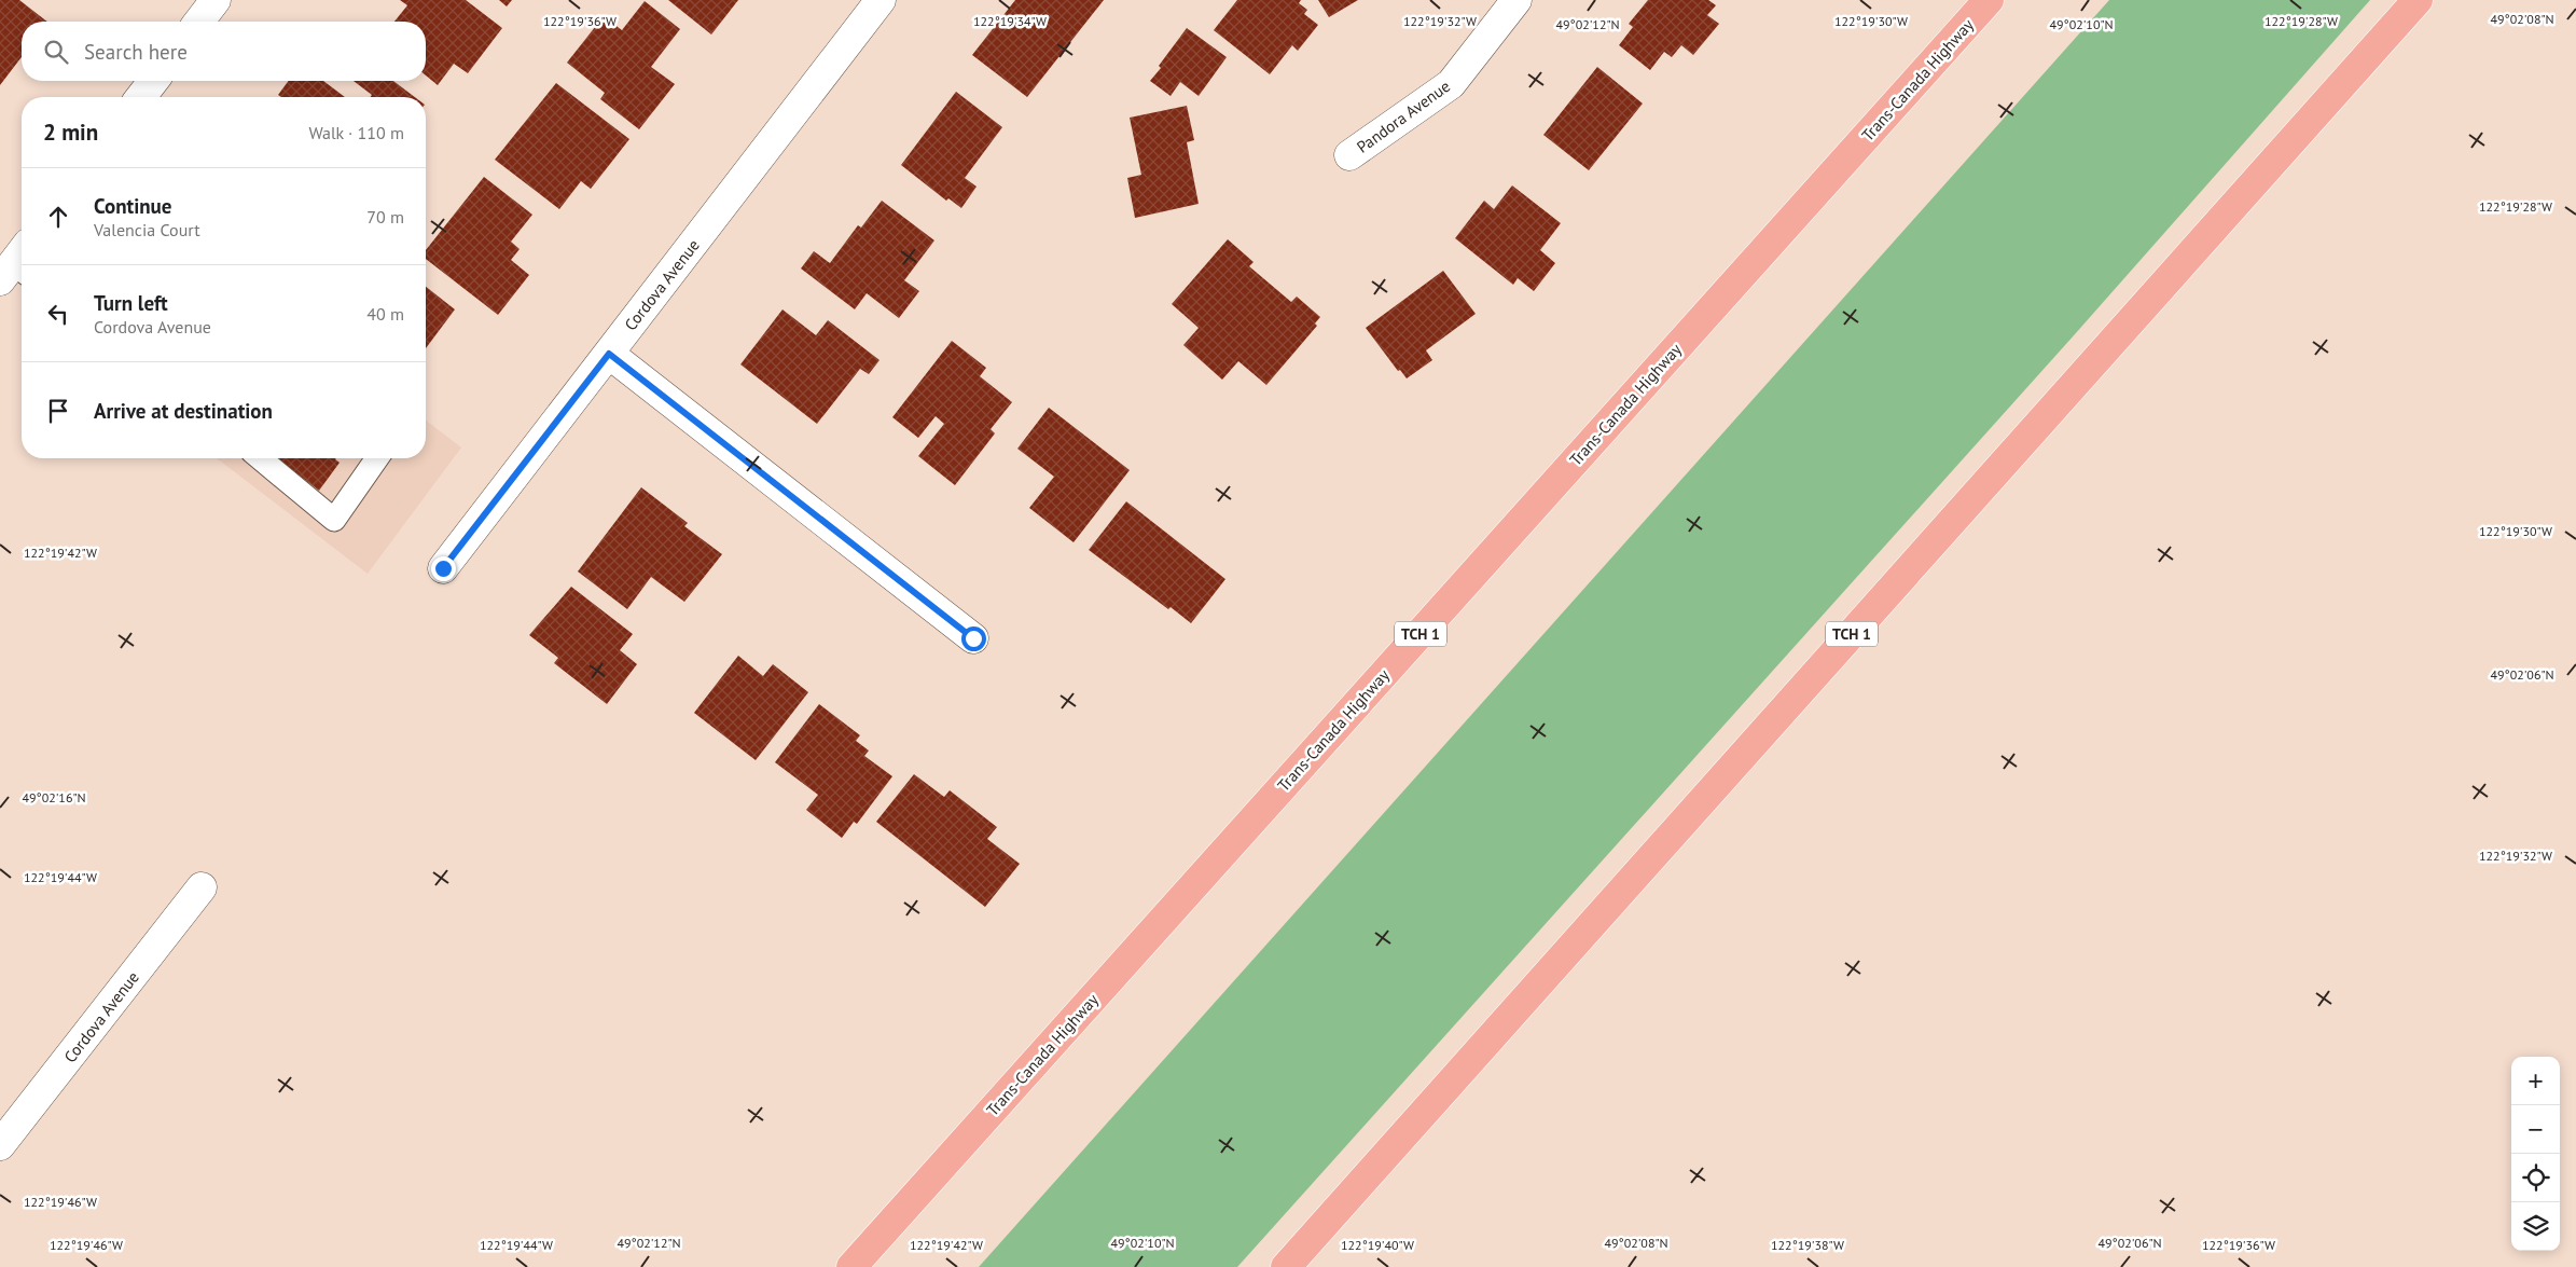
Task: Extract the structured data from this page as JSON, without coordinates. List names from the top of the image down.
{
  "streets": {
    "highway": ["Trans-Canada Highway", "TCH 1"],
    "street": ["Pandora Avenue", "Cordova Avenue"]
  },
  "page": {
    "search": "Search here",
    "heading": ["2 min", "Walk · 110 m"],
    "list": [
      ["Continue", "Valencia Court", "70 m"],
      ["Turn left", "Cordova Avenue", "40 m"],
      "Arrive at destination"
    ],
    "map_buttons": ["+", "−"]
  },
  "coordinates": [
    "49°02'08\"N",
    "122°19'36\"W",
    "122°19'34\"W",
    "122°19'32\"W",
    "122°19'30\"W",
    "122°19'28\"W",
    "49°02'12\"N",
    "49°02'10\"N",
    "122°19'42\"W",
    "49°02'06\"N",
    "49°02'16\"N",
    "122°19'44\"W",
    "122°19'46\"W",
    "122°19'40\"W",
    "122°19'38\"W"
  ]
}
